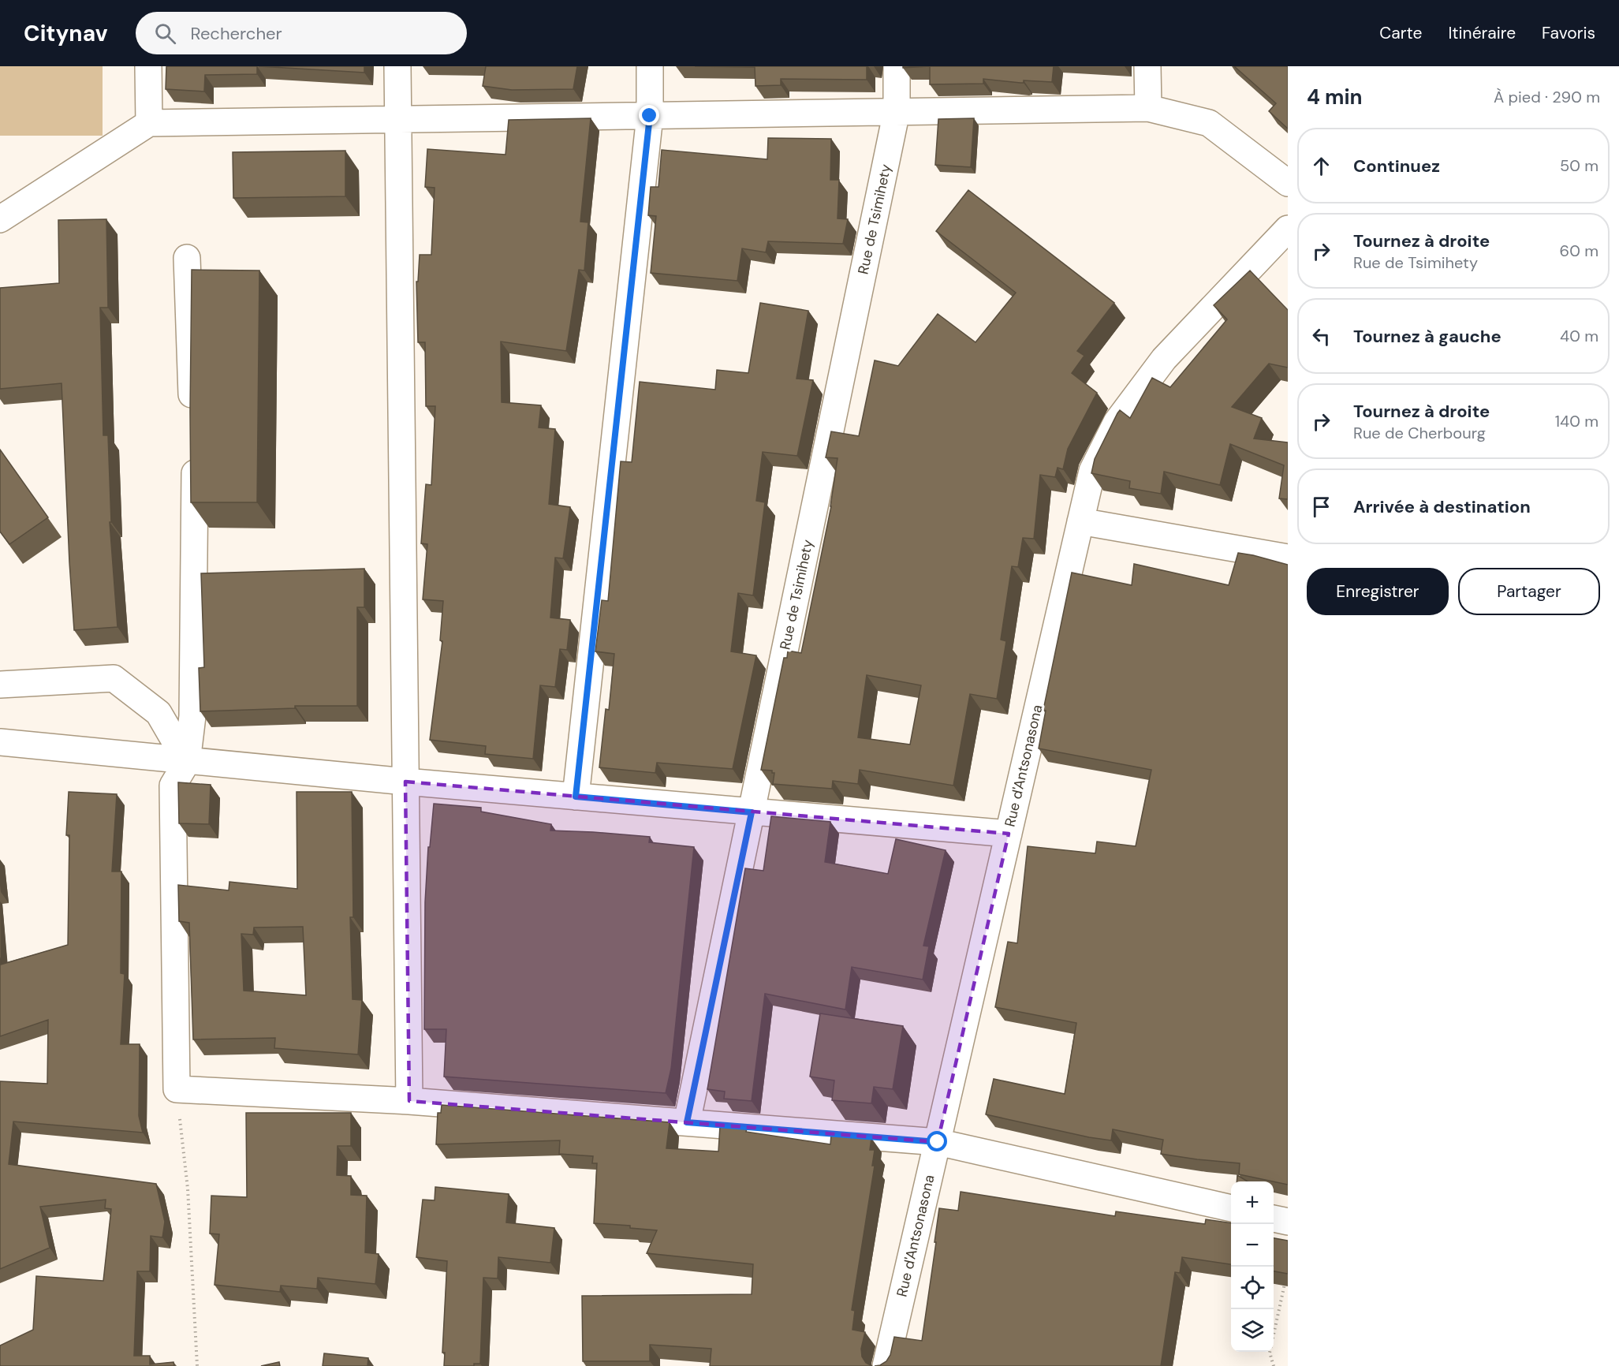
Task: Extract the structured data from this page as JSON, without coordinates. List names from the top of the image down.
{
  "streets": {
    "street": ["Rue de Tsimihety", "Rue d'Antsonasona"]
  },
  "page": {
    "header": "Citynav",
    "search": "Rechercher",
    "nav": ["Carte", "Itinéraire", "Favoris"],
    "heading": ["4 min", "À pied · 290 m"],
    "list": [
      ["Continuez", "50 m"],
      ["Tournez à droite", "Rue de Tsimihety", "60 m"],
      ["Tournez à gauche", "40 m"],
      ["Tournez à droite", "Rue de Cherbourg", "140 m"],
      "Arrivée à destination"
    ],
    "buttons": ["Enregistrer", "Partager"],
    "map_buttons": ["+", "−"]
  }
}
